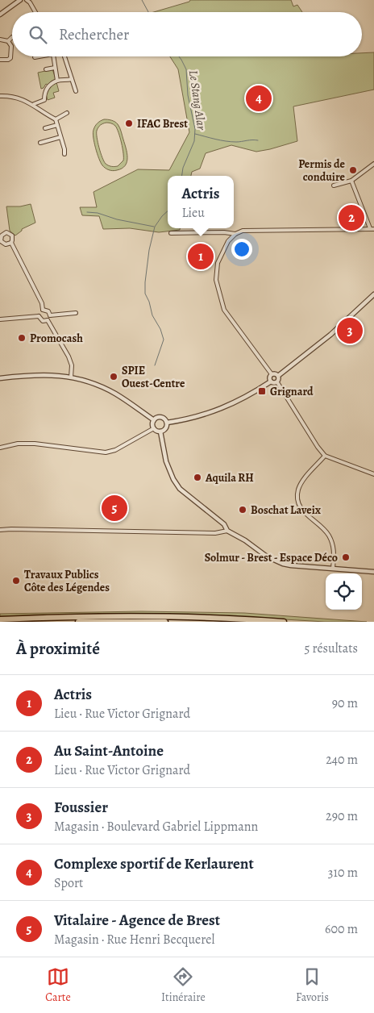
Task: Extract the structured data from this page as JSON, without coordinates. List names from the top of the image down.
{
  "water": ["Le Stang Alar"],
  "places": {
    "other": [
      "IFAC Brest",
      "Permis de conduire",
      "Promocash",
      "SPIE Ouest-Centre",
      "Aquila RH",
      "Boschat Laveix",
      "Solmur - Brest - Espace Déco",
      "Travaux Publics Côte des Légendes"
    ],
    "transit": ["Grignard"]
  },
  "page": {
    "search": "Rechercher",
    "pins": [
      "4",
      "2",
      "1",
      "3",
      "5"
    ],
    "popup": ["Actris", "Lieu"],
    "heading": ["À proximité", "5 résultats"],
    "list": [
      {
        "mark": "1",
        "name": "Actris",
        "note": "Lieu · Rue Victor Grignard",
        "value": "90 m"
      },
      {
        "mark": "2",
        "name": "Au Saint-Antoine",
        "note": "Lieu · Rue Victor Grignard",
        "value": "240 m"
      },
      {
        "mark": "3",
        "name": "Foussier",
        "note": "Magasin · Boulevard Gabriel Lippmann",
        "value": "290 m"
      },
      {
        "mark": "4",
        "name": "Complexe sportif de Kerlaurent",
        "note": "Sport",
        "value": "310 m"
      },
      {
        "mark": "5",
        "name": "Vitalaire - Agence de Brest",
        "note": "Magasin · Rue Henri Becquerel",
        "value": "600 m"
      }
    ],
    "nav": ["Carte", "Itinéraire", "Favoris"]
  }
}
